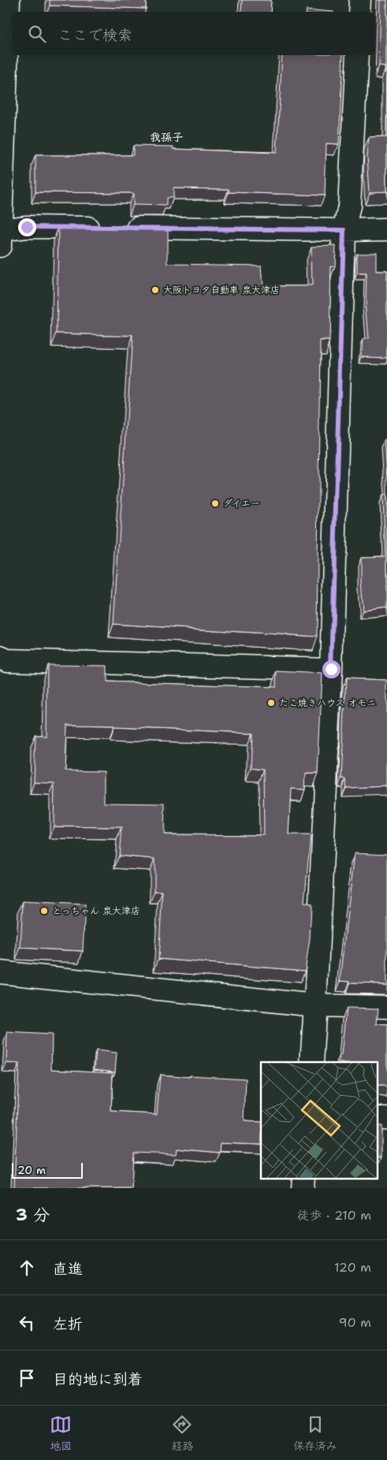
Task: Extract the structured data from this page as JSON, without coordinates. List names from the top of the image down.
{
  "districts": ["我孫子"],
  "places": [
    "大阪トヨタ自動車 泉大津店",
    "ダイエー",
    "たこ焼きハウス オモニ",
    "とっちゃん 泉大津店"
  ],
  "scale_bar": "20 m",
  "page": {
    "search": "ここで検索",
    "scale": "20 m",
    "heading": ["3 分", "徒歩 · 210 m"],
    "list": [
      ["直進", "120 m"],
      ["左折", "90 m"],
      "目的地に到着"
    ],
    "nav": ["地図", "経路", "保存済み"]
  }
}
